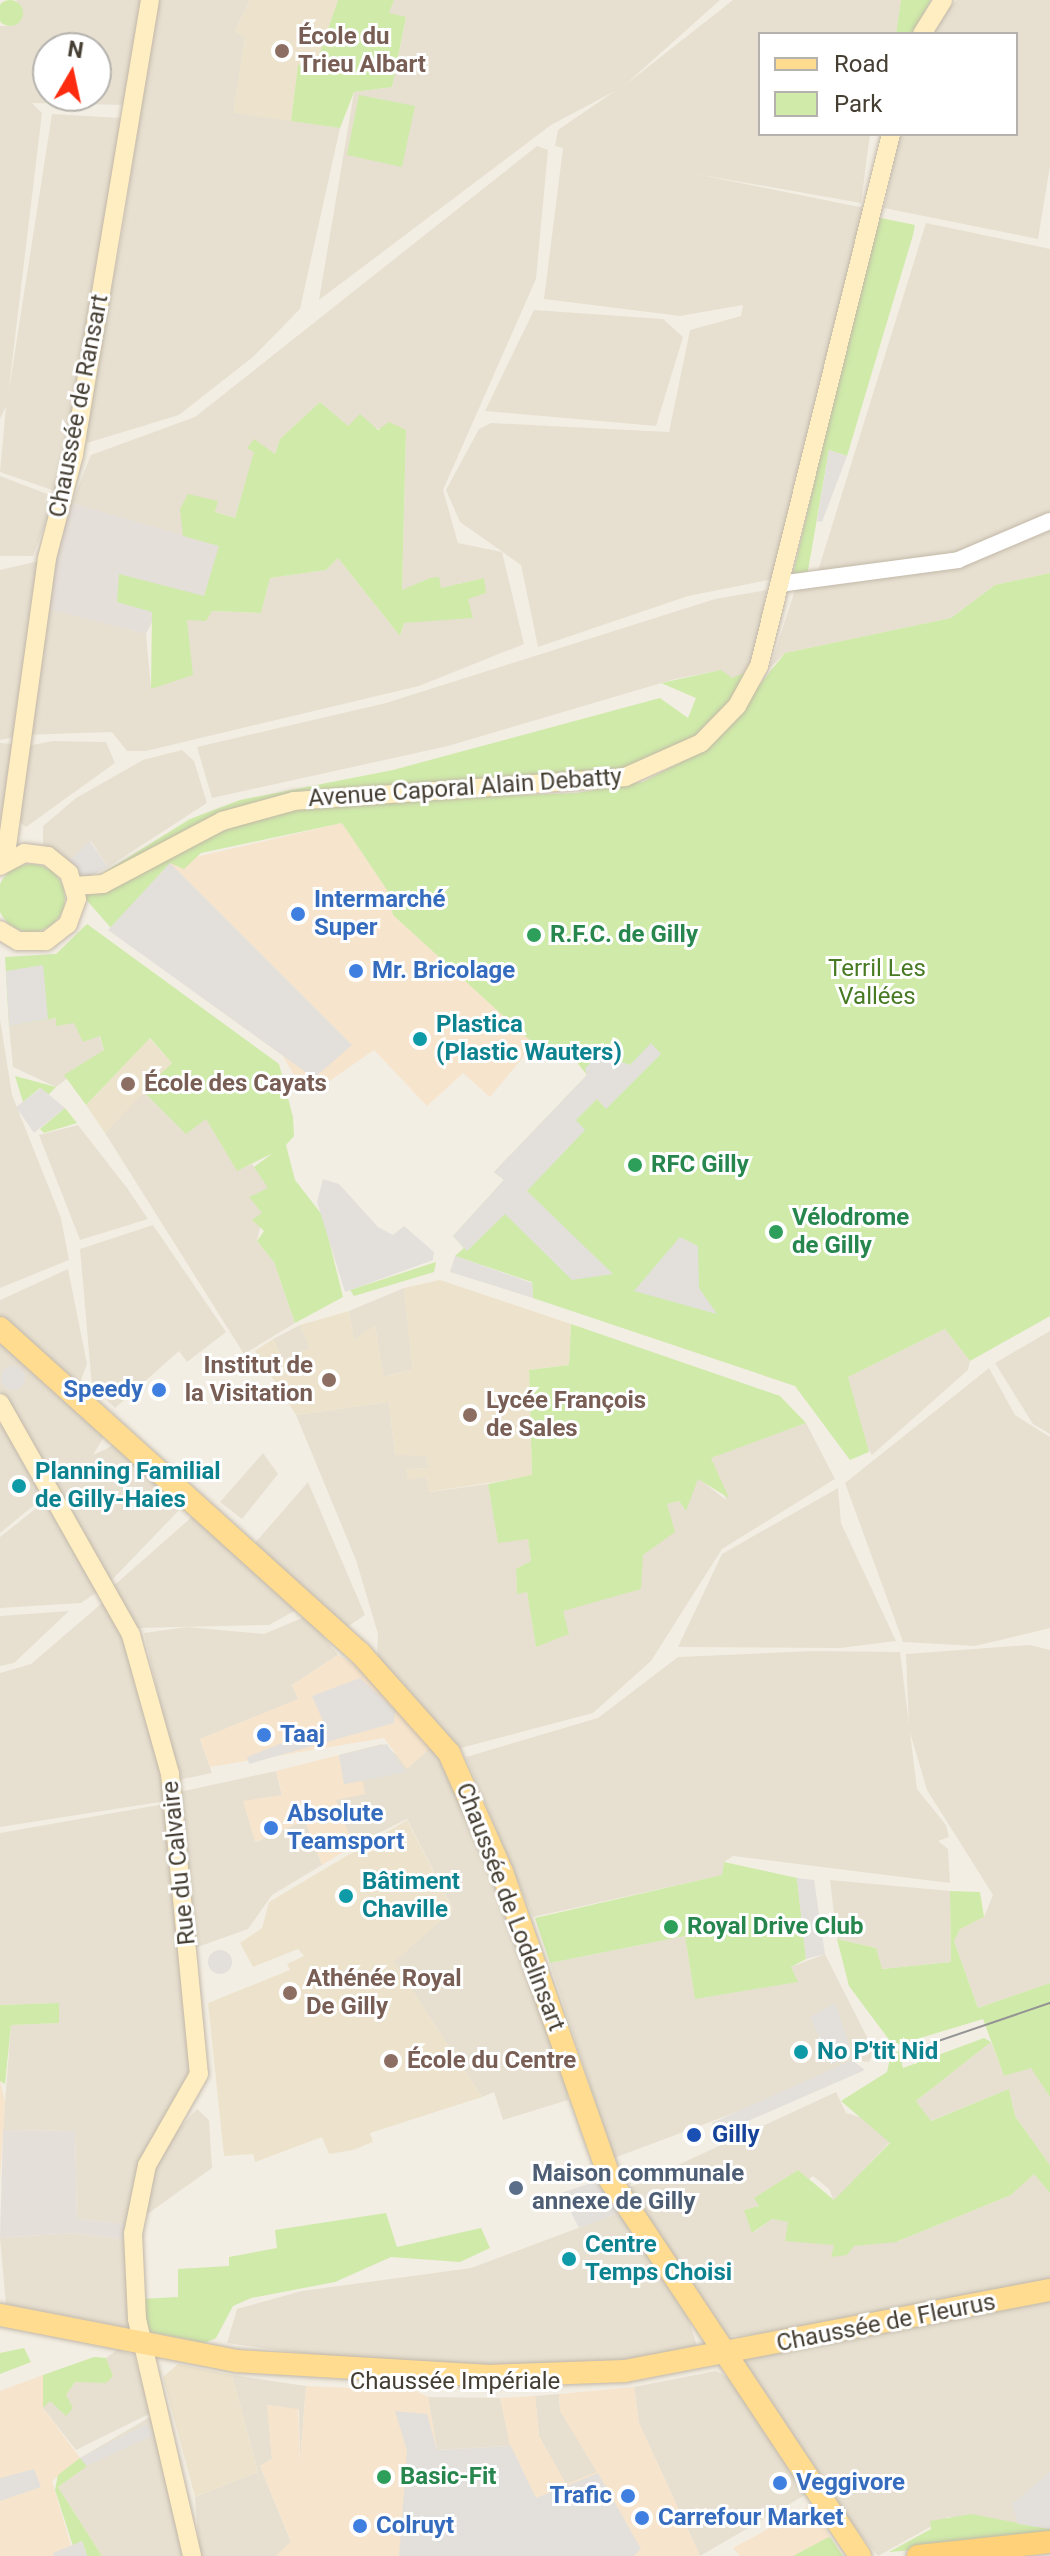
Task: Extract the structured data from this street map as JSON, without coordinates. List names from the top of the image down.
{
  "streets": {
    "main road": [
      "Chaussée de Ransart",
      "Avenue Caporal Alain Debatty",
      "Rue du Calvaire",
      "Chaussée de Lodelinsart",
      "Chaussée de Fleurus",
      "Chaussée Impériale"
    ]
  },
  "crossings": [
    ["Rue du Calvaire", "Chaussée Impériale"],
    ["Chaussée de Lodelinsart", "Chaussée de Fleurus"],
    ["Chaussée de Lodelinsart", "Chaussée Impériale"],
    ["Chaussée de Fleurus", "Chaussée Impériale"]
  ],
  "parks": ["Terril Les Vallées"],
  "places": [
    "École du Trieu Albart",
    "Intermarché Super",
    "R.F.C. de Gilly",
    "Mr. Bricolage",
    "Plastica (Plastic Wauters)",
    "École des Cayats",
    "RFC Gilly",
    "Vélodrome de Gilly",
    "Institut de la Visitation",
    "Speedy",
    "Lycée François de Sales",
    "Planning Familial de Gilly-Haies",
    "Taaj",
    "Absolute Teamsport",
    "Bâtiment Chaville",
    "Royal Drive Club",
    "Athénée Royal De Gilly",
    "No P'tit Nid",
    "École du Centre",
    "Gilly",
    "Maison communale annexe de Gilly",
    "Centre Temps Choisi",
    "Basic-Fit",
    "Veggivore",
    "Trafic",
    "Carrefour Market",
    "Colruyt"
  ],
  "legend": ["Road", "Park"],
  "north": "top"
}
